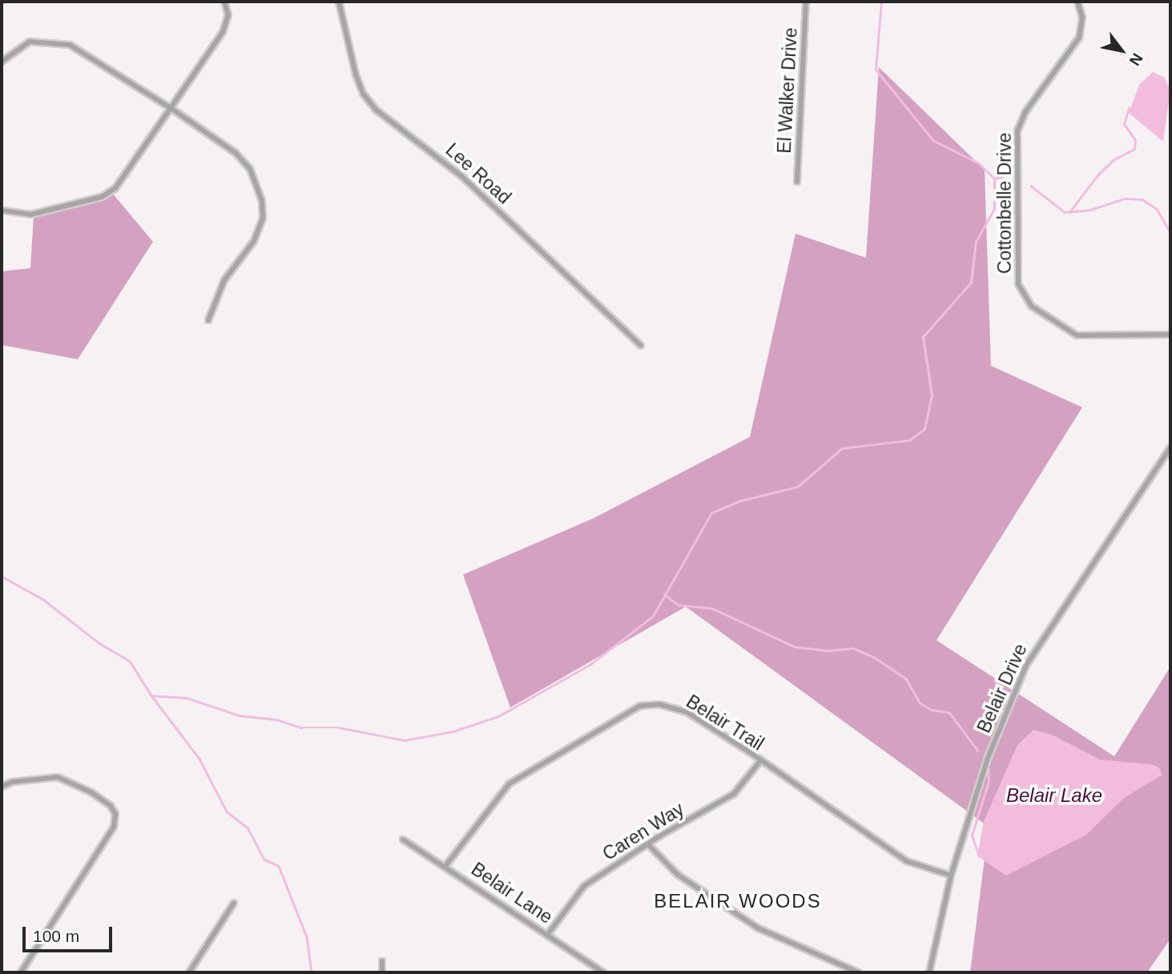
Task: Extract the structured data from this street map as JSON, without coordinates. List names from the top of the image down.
{
  "streets": {
    "street": [
      "El Walker Drive",
      "Lee Road",
      "Cottonbelle Drive",
      "Belair Drive",
      "Belair Trail",
      "Caren Way",
      "Belair Lane"
    ]
  },
  "crossings": [
    ["Belair Drive", "Belair Trail"],
    ["Belair Trail", "Caren Way"],
    ["Belair Trail", "Belair Lane"],
    ["Caren Way", "Belair Lane"]
  ],
  "districts": ["BELAIR WOODS"],
  "water": ["Belair Lake"],
  "scale_bar": "100 m",
  "north": "bottom right"
}
